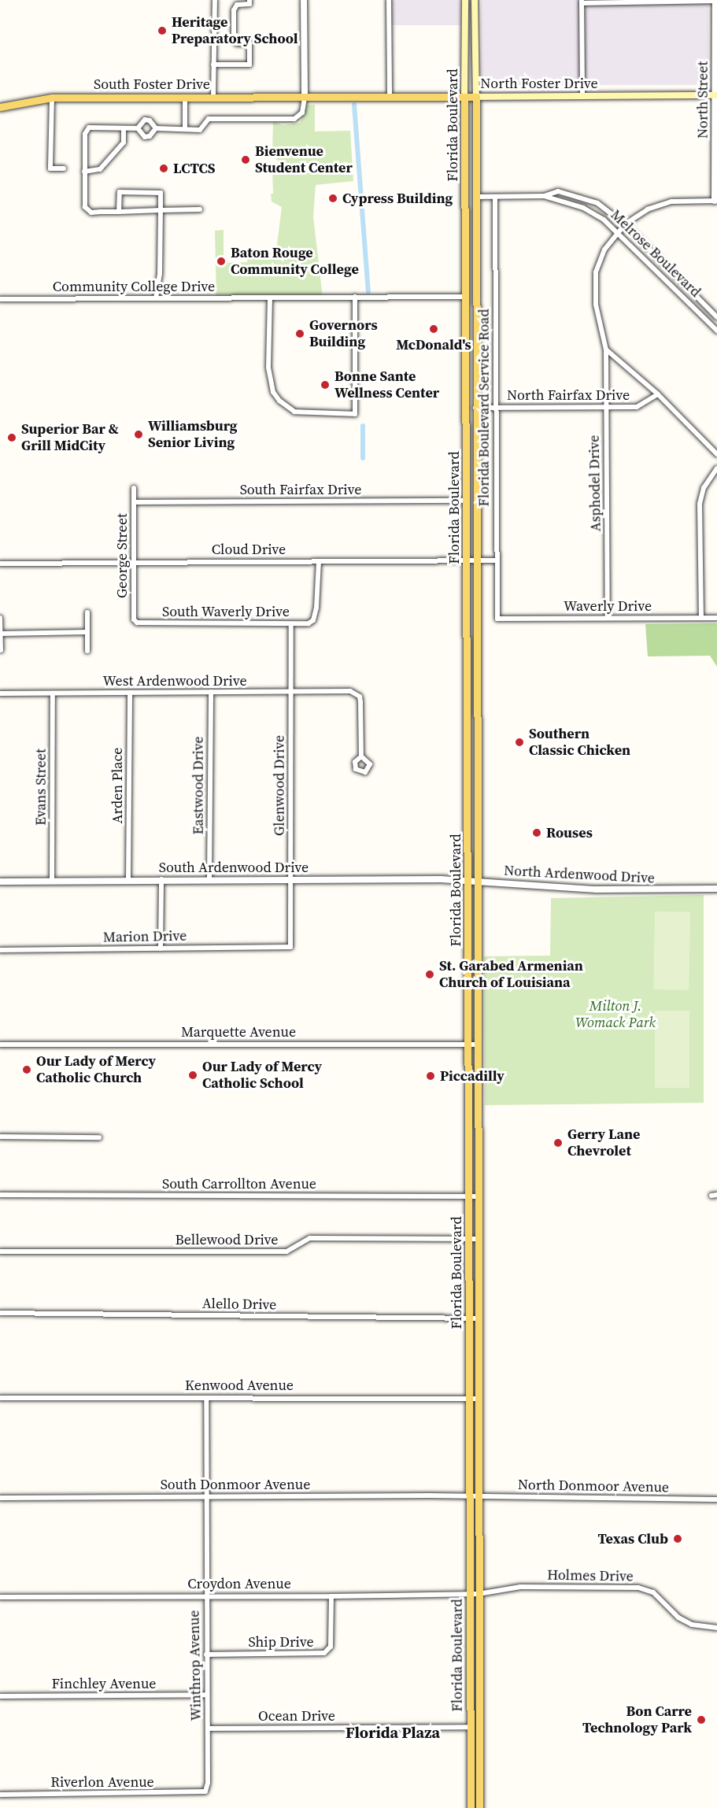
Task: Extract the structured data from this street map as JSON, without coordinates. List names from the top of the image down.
{
  "streets": {
    "main road": ["North Foster Drive", "South Foster Drive", "Florida Boulevard"],
    "street": [
      "North Street",
      "Melrose Boulevard",
      "Community College Drive",
      "North Fairfax Drive",
      "Florida Boulevard Service Road",
      "Asphodel Drive",
      "South Fairfax Drive",
      "Cloud Drive",
      "George Street",
      "Waverly Drive",
      "South Waverly Drive",
      "West Ardenwood Drive",
      "Arden Place",
      "Eastwood Drive",
      "Glenwood Drive",
      "Evans Street",
      "South Ardenwood Drive",
      "North Ardenwood Drive",
      "Marion Drive",
      "Marquette Avenue",
      "South Carrollton Avenue",
      "Bellewood Drive",
      "Alello Drive",
      "Kenwood Avenue",
      "South Donmoor Avenue",
      "North Donmoor Avenue",
      "Holmes Drive",
      "Croydon Avenue",
      "Ship Drive",
      "Winthrop Avenue",
      "Finchley Avenue",
      "Ocean Drive",
      "Riverlon Avenue"
    ]
  },
  "crossings": [
    ["North Foster Drive", "South Foster Drive"],
    ["North Foster Drive", "North Street"],
    ["North Foster Drive", "Florida Boulevard"],
    ["North Street", "Asphodel Drive"],
    ["Florida Boulevard", "Melrose Boulevard"],
    ["Florida Boulevard", "Community College Drive"],
    ["Florida Boulevard", "North Fairfax Drive"],
    ["Florida Boulevard", "South Fairfax Drive"],
    ["Florida Boulevard", "Cloud Drive"],
    ["Florida Boulevard", "South Ardenwood Drive"],
    ["Florida Boulevard", "North Ardenwood Drive"],
    ["Florida Boulevard", "Marquette Avenue"],
    ["Florida Boulevard", "South Carrollton Avenue"],
    ["Florida Boulevard", "Bellewood Drive"],
    ["Florida Boulevard", "Alello Drive"],
    ["Florida Boulevard", "Kenwood Avenue"],
    ["Florida Boulevard", "South Donmoor Avenue"],
    ["Florida Boulevard", "North Donmoor Avenue"],
    ["Florida Boulevard", "Holmes Drive"],
    ["Florida Boulevard", "Croydon Avenue"],
    ["Florida Boulevard", "Ocean Drive"],
    ["Melrose Boulevard", "Florida Boulevard Service Road"],
    ["Melrose Boulevard", "Asphodel Drive"],
    ["North Fairfax Drive", "Florida Boulevard Service Road"],
    ["North Fairfax Drive", "Asphodel Drive"],
    ["Florida Boulevard Service Road", "Cloud Drive"],
    ["Florida Boulevard Service Road", "Waverly Drive"],
    ["Asphodel Drive", "Waverly Drive"],
    ["South Fairfax Drive", "George Street"],
    ["Cloud Drive", "George Street"],
    ["Cloud Drive", "South Waverly Drive"],
    ["George Street", "South Waverly Drive"],
    ["South Waverly Drive", "Glenwood Drive"],
    ["West Ardenwood Drive", "Arden Place"],
    ["West Ardenwood Drive", "Eastwood Drive"],
    ["West Ardenwood Drive", "Glenwood Drive"],
    ["West Ardenwood Drive", "Evans Street"],
    ["Arden Place", "South Ardenwood Drive"],
    ["Eastwood Drive", "South Ardenwood Drive"],
    ["Glenwood Drive", "South Ardenwood Drive"],
    ["Glenwood Drive", "Marion Drive"],
    ["Evans Street", "South Ardenwood Drive"],
    ["South Ardenwood Drive", "North Ardenwood Drive"],
    ["Kenwood Avenue", "Winthrop Avenue"],
    ["South Donmoor Avenue", "North Donmoor Avenue"],
    ["South Donmoor Avenue", "Winthrop Avenue"],
    ["Holmes Drive", "Croydon Avenue"],
    ["Croydon Avenue", "Ship Drive"],
    ["Croydon Avenue", "Winthrop Avenue"],
    ["Ship Drive", "Winthrop Avenue"],
    ["Winthrop Avenue", "Finchley Avenue"],
    ["Winthrop Avenue", "Ocean Drive"],
    ["Winthrop Avenue", "Riverlon Avenue"]
  ],
  "districts": ["Florida Plaza"],
  "parks": ["Milton J. Womack Park"],
  "places": [
    "Heritage Preparatory School",
    "Bienvenue Student Center",
    "LCTCS",
    "Cypress Building",
    "Baton Rouge Community College",
    "McDonald's",
    "Governors Building",
    "Bonne Sante Wellness Center",
    "Williamsburg Senior Living",
    "Superior Bar & Grill MidCity",
    "Southern Classic Chicken",
    "Rouses",
    "St. Garabed Armenian Church of Louisiana",
    "Our Lady of Mercy Catholic Church",
    "Our Lady of Mercy Catholic School",
    "Piccadilly",
    "Gerry Lane Chevrolet",
    "Texas Club",
    "Bon Carre Technology Park"
  ]
}
